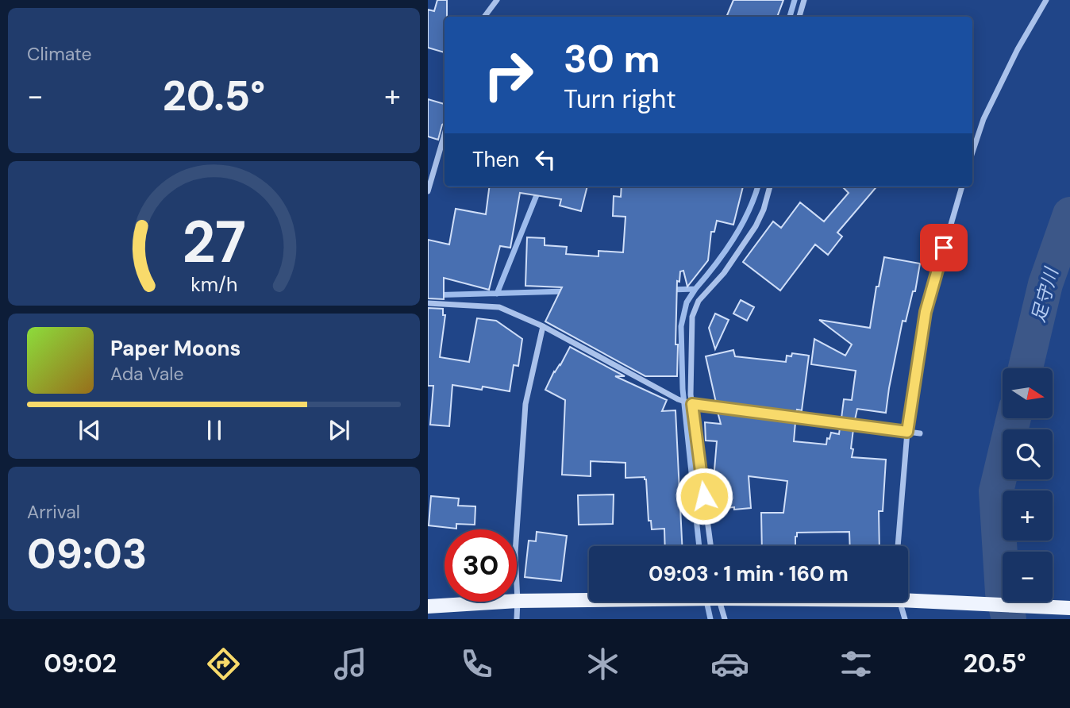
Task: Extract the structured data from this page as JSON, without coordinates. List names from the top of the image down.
{
  "water": ["足守川"],
  "north": "right",
  "page": {
    "tile": [
      "Climate",
      ["Arrival", "09:03"]
    ],
    "turn": ["30 m", "Turn right"],
    "heat": ["−", "20.5°", "+"],
    "then": "Then",
    "song": ["Paper Moons", "Ada Vale"],
    "map_buttons": ["+", "−"],
    "limit": "30",
    "trip": "09:03 · 1 min · 160 m",
    "tabs": ["09:02", "20.5°"],
    "gauge": ["27", "km/h"]
  }
}
